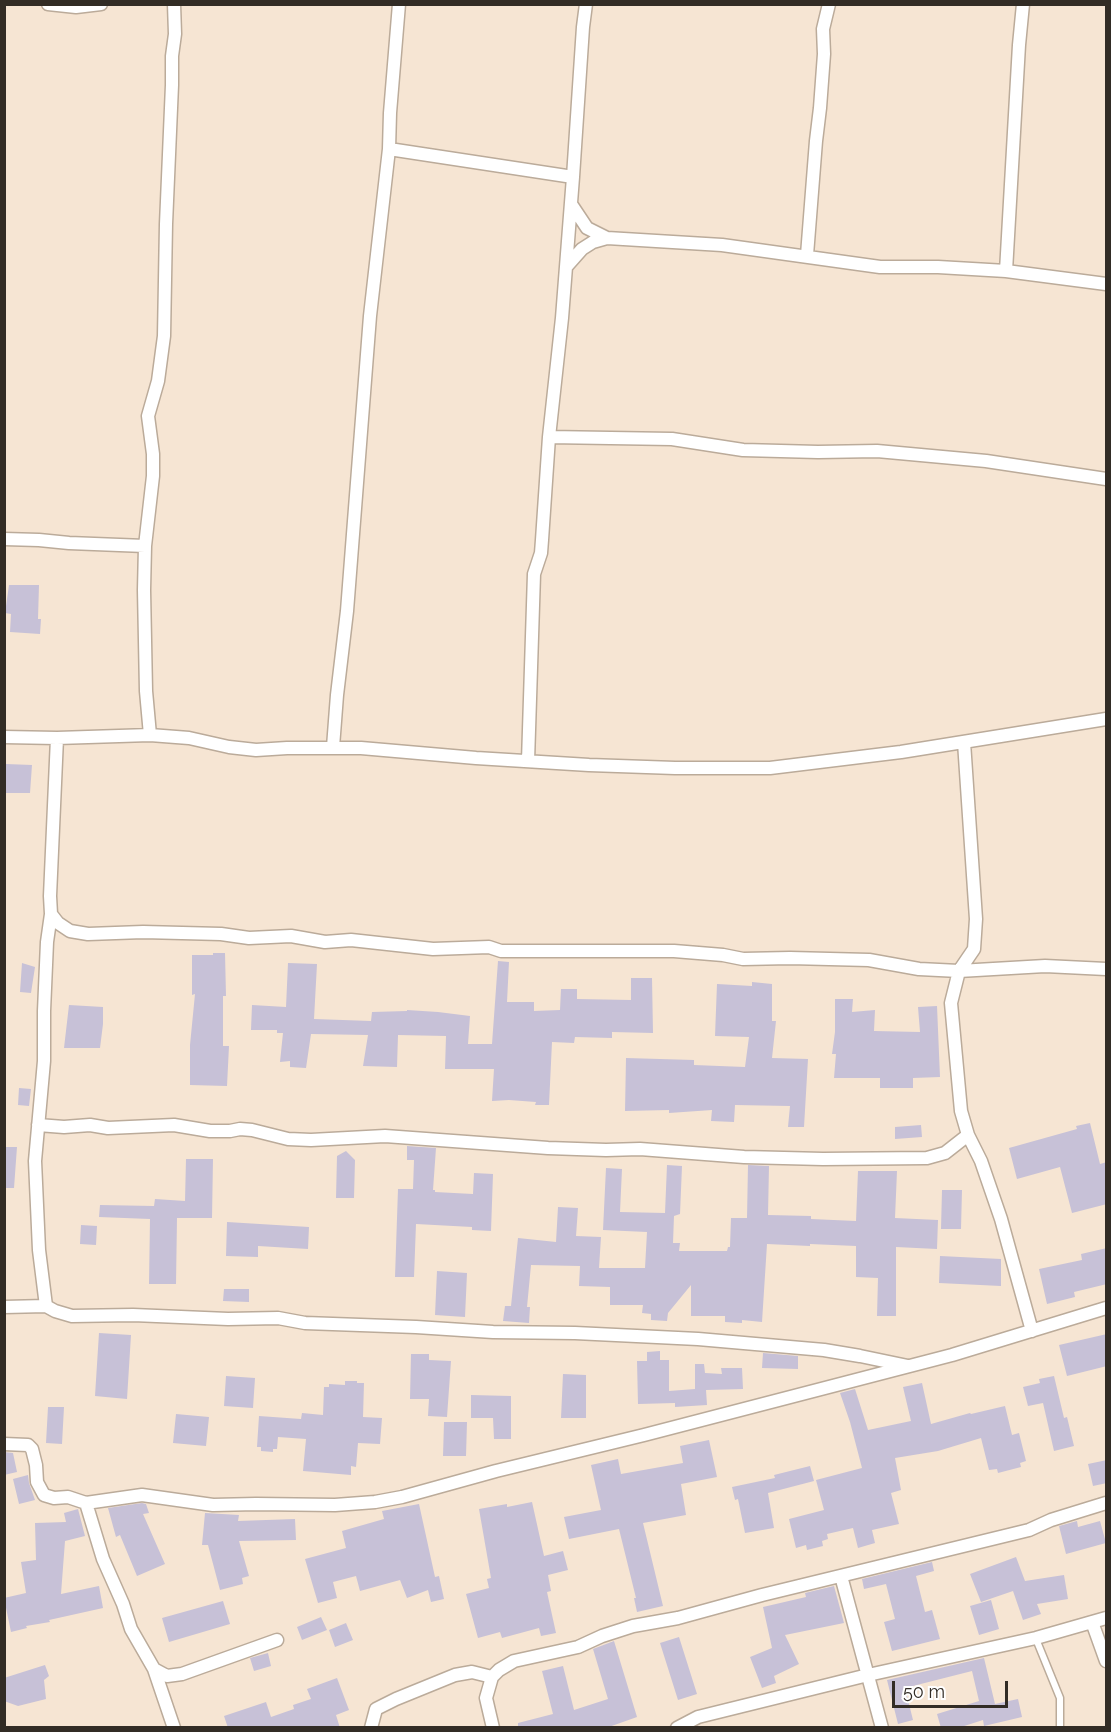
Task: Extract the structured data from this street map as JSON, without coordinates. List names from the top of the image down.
{
  "scale_bar": "50 m"
}
